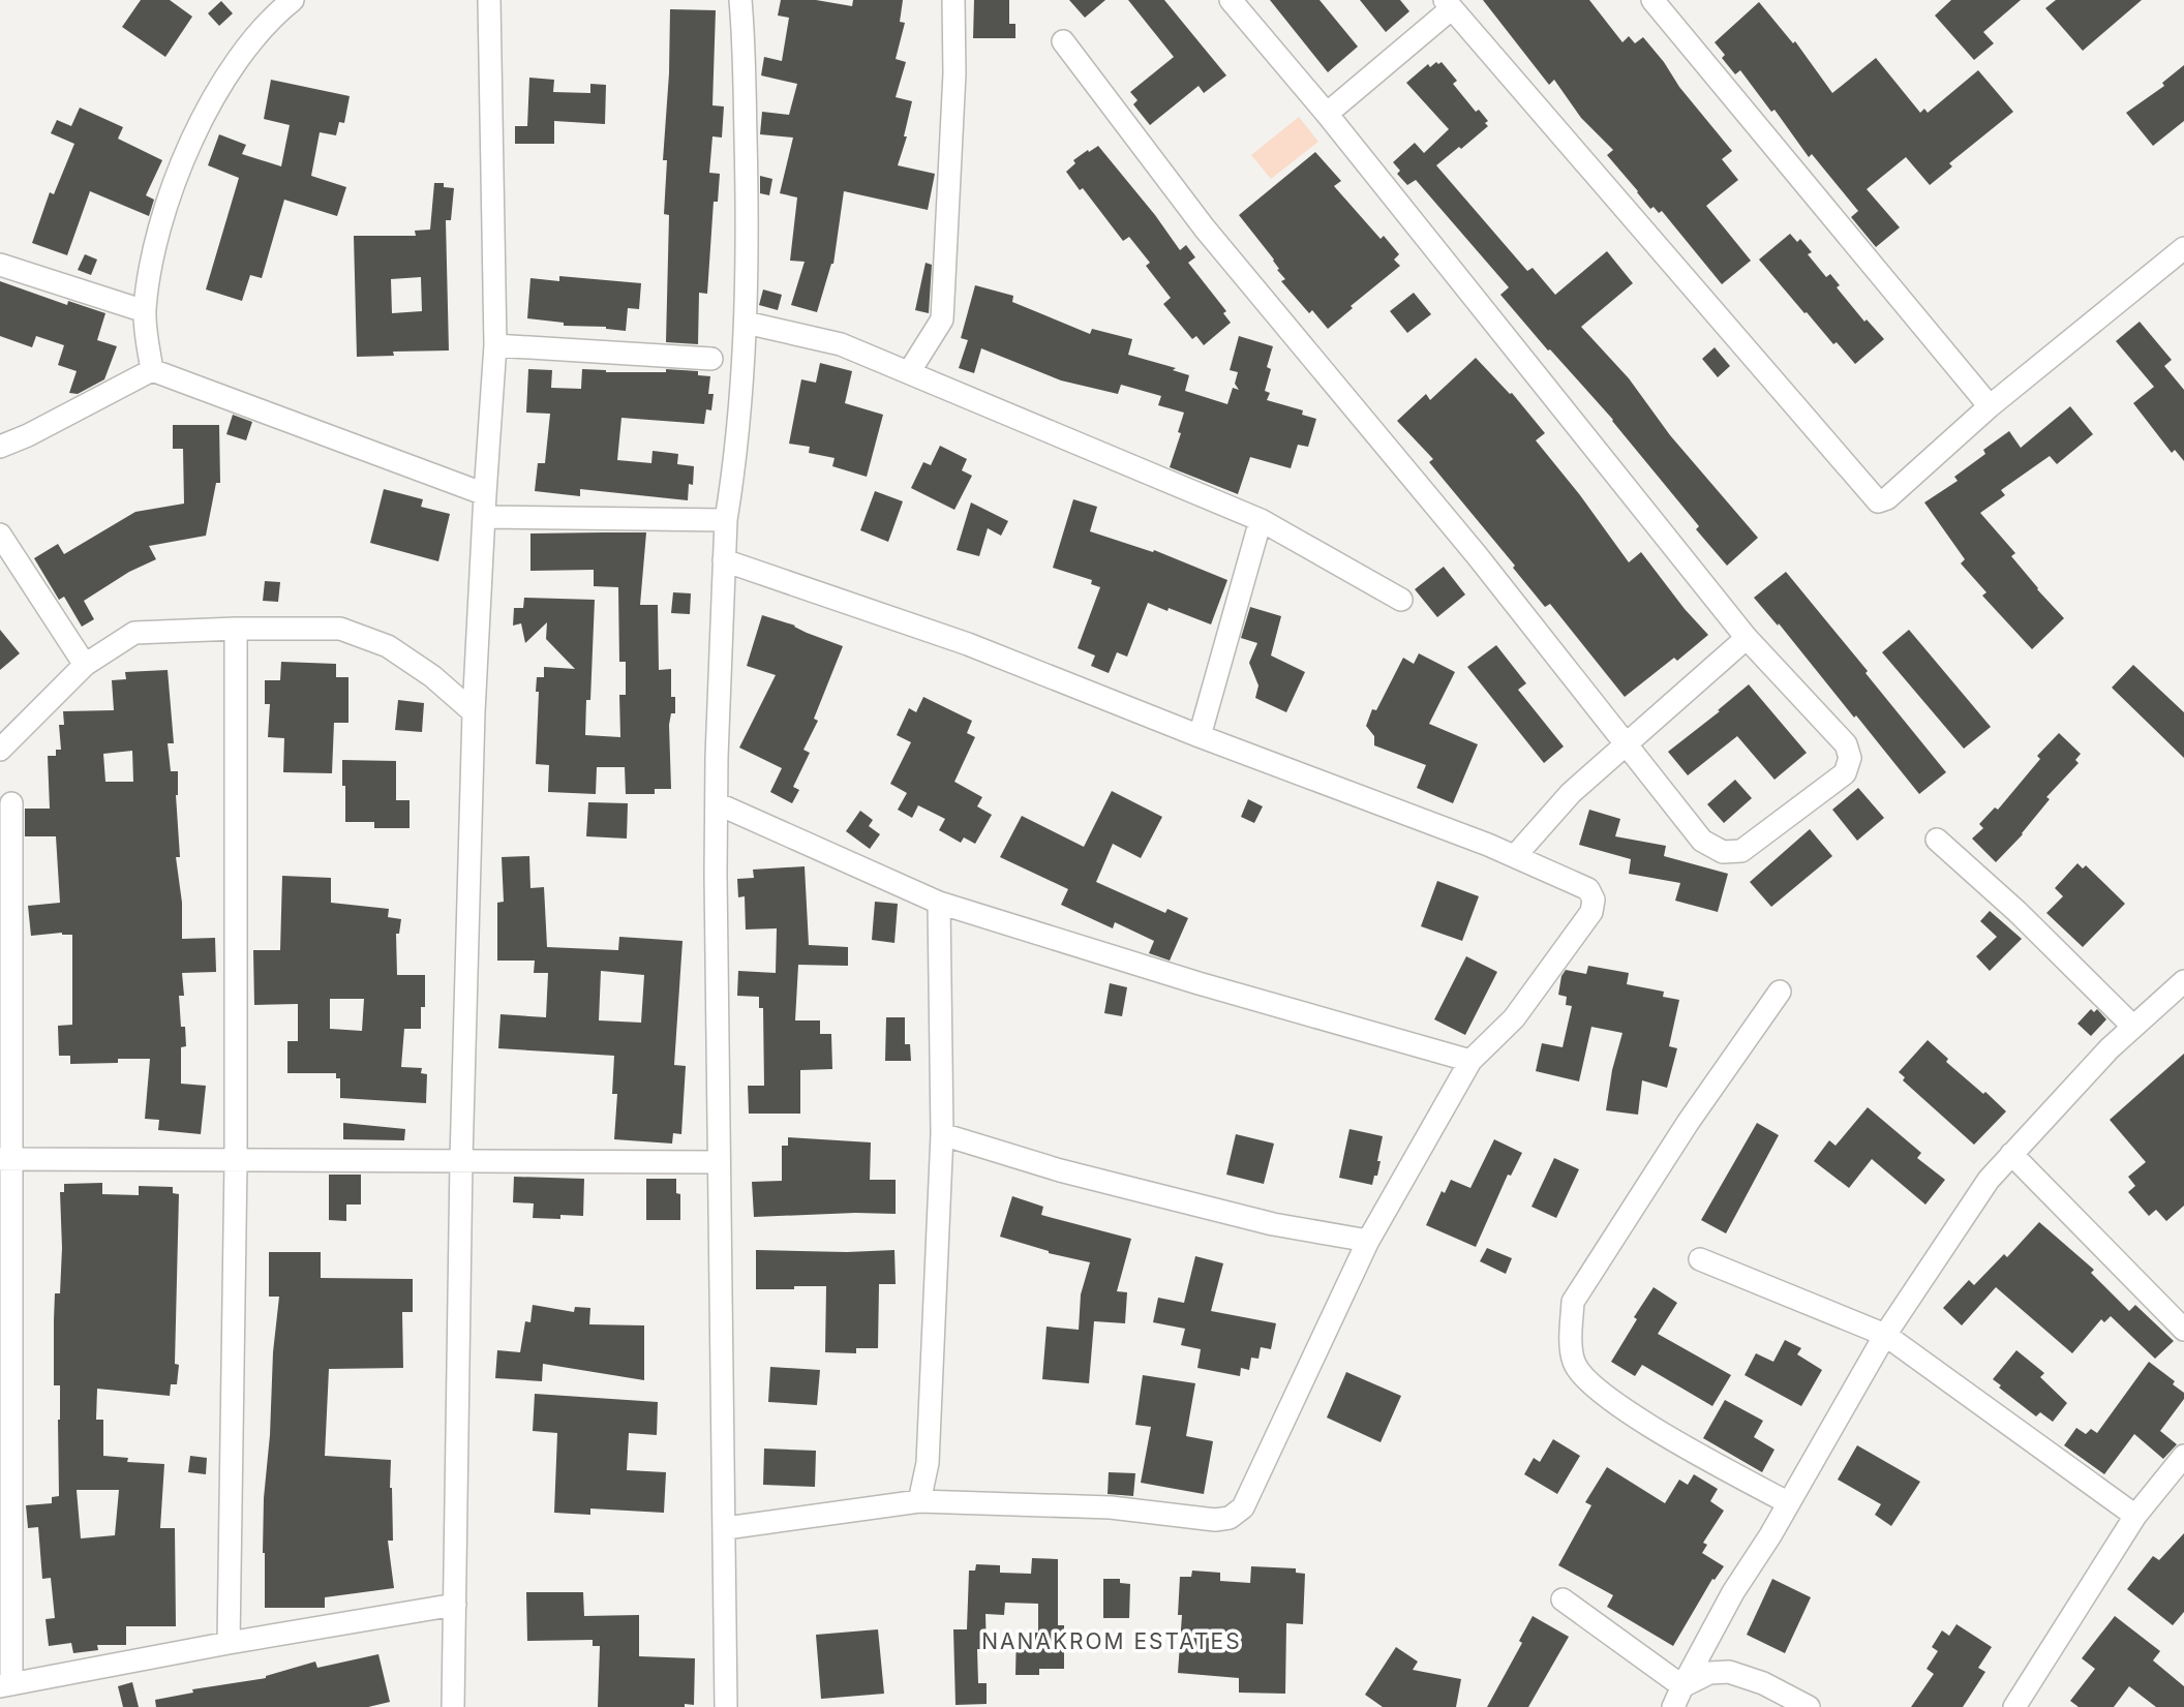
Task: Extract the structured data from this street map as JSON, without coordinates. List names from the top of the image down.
{
  "districts": ["NANAKROM ESTATES"]
}
